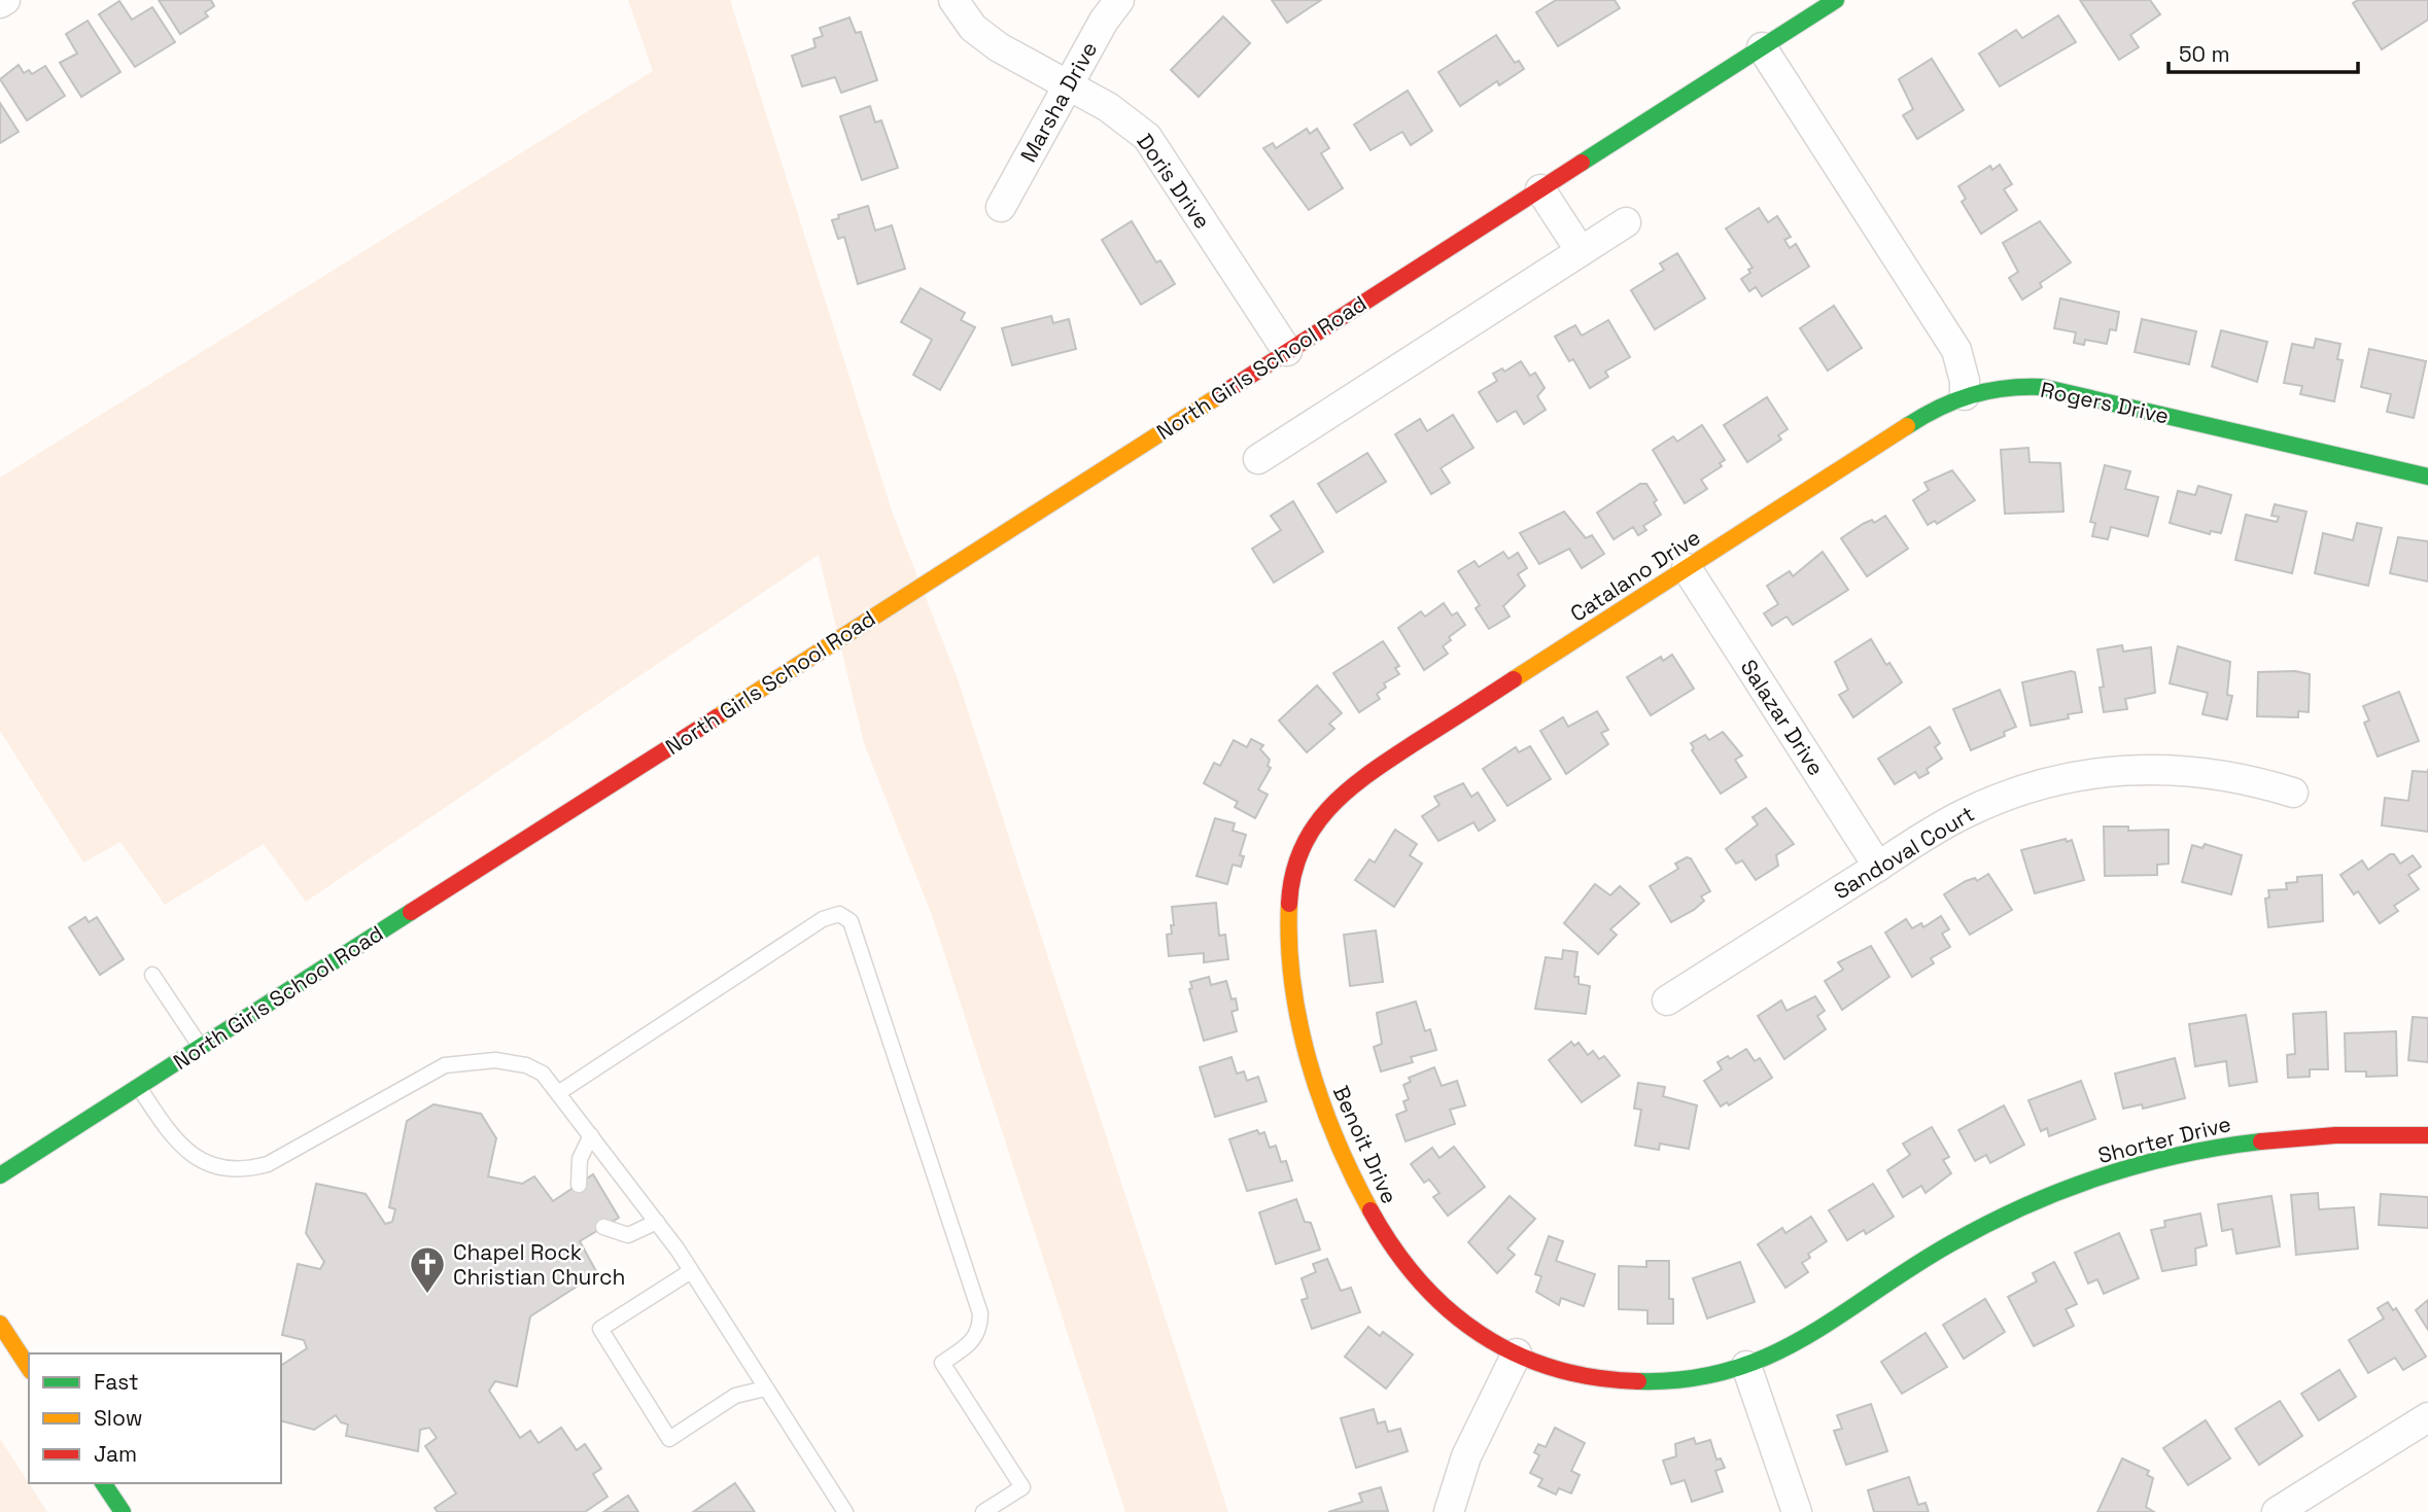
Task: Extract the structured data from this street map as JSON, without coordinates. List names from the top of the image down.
{
  "streets": {
    "street": [
      "Marsha Drive",
      "Doris Drive",
      "North Girls School Road",
      "Rogers Drive",
      "Catalano Drive",
      "Salazar Drive",
      "Sandoval Court",
      "Shorter Drive",
      "Benoit Drive"
    ]
  },
  "crossings": [
    ["Marsha Drive", "Doris Drive"],
    ["Doris Drive", "North Girls School Road"],
    ["Rogers Drive", "Catalano Drive"],
    ["Catalano Drive", "Salazar Drive"],
    ["Catalano Drive", "Benoit Drive"],
    ["Salazar Drive", "Sandoval Court"],
    ["Shorter Drive", "Benoit Drive"]
  ],
  "places": {
    "church": ["Chapel Rock Christian Church"]
  },
  "legend": ["Fast", "Slow", "Jam"],
  "scale_bar": "50 m"
}
